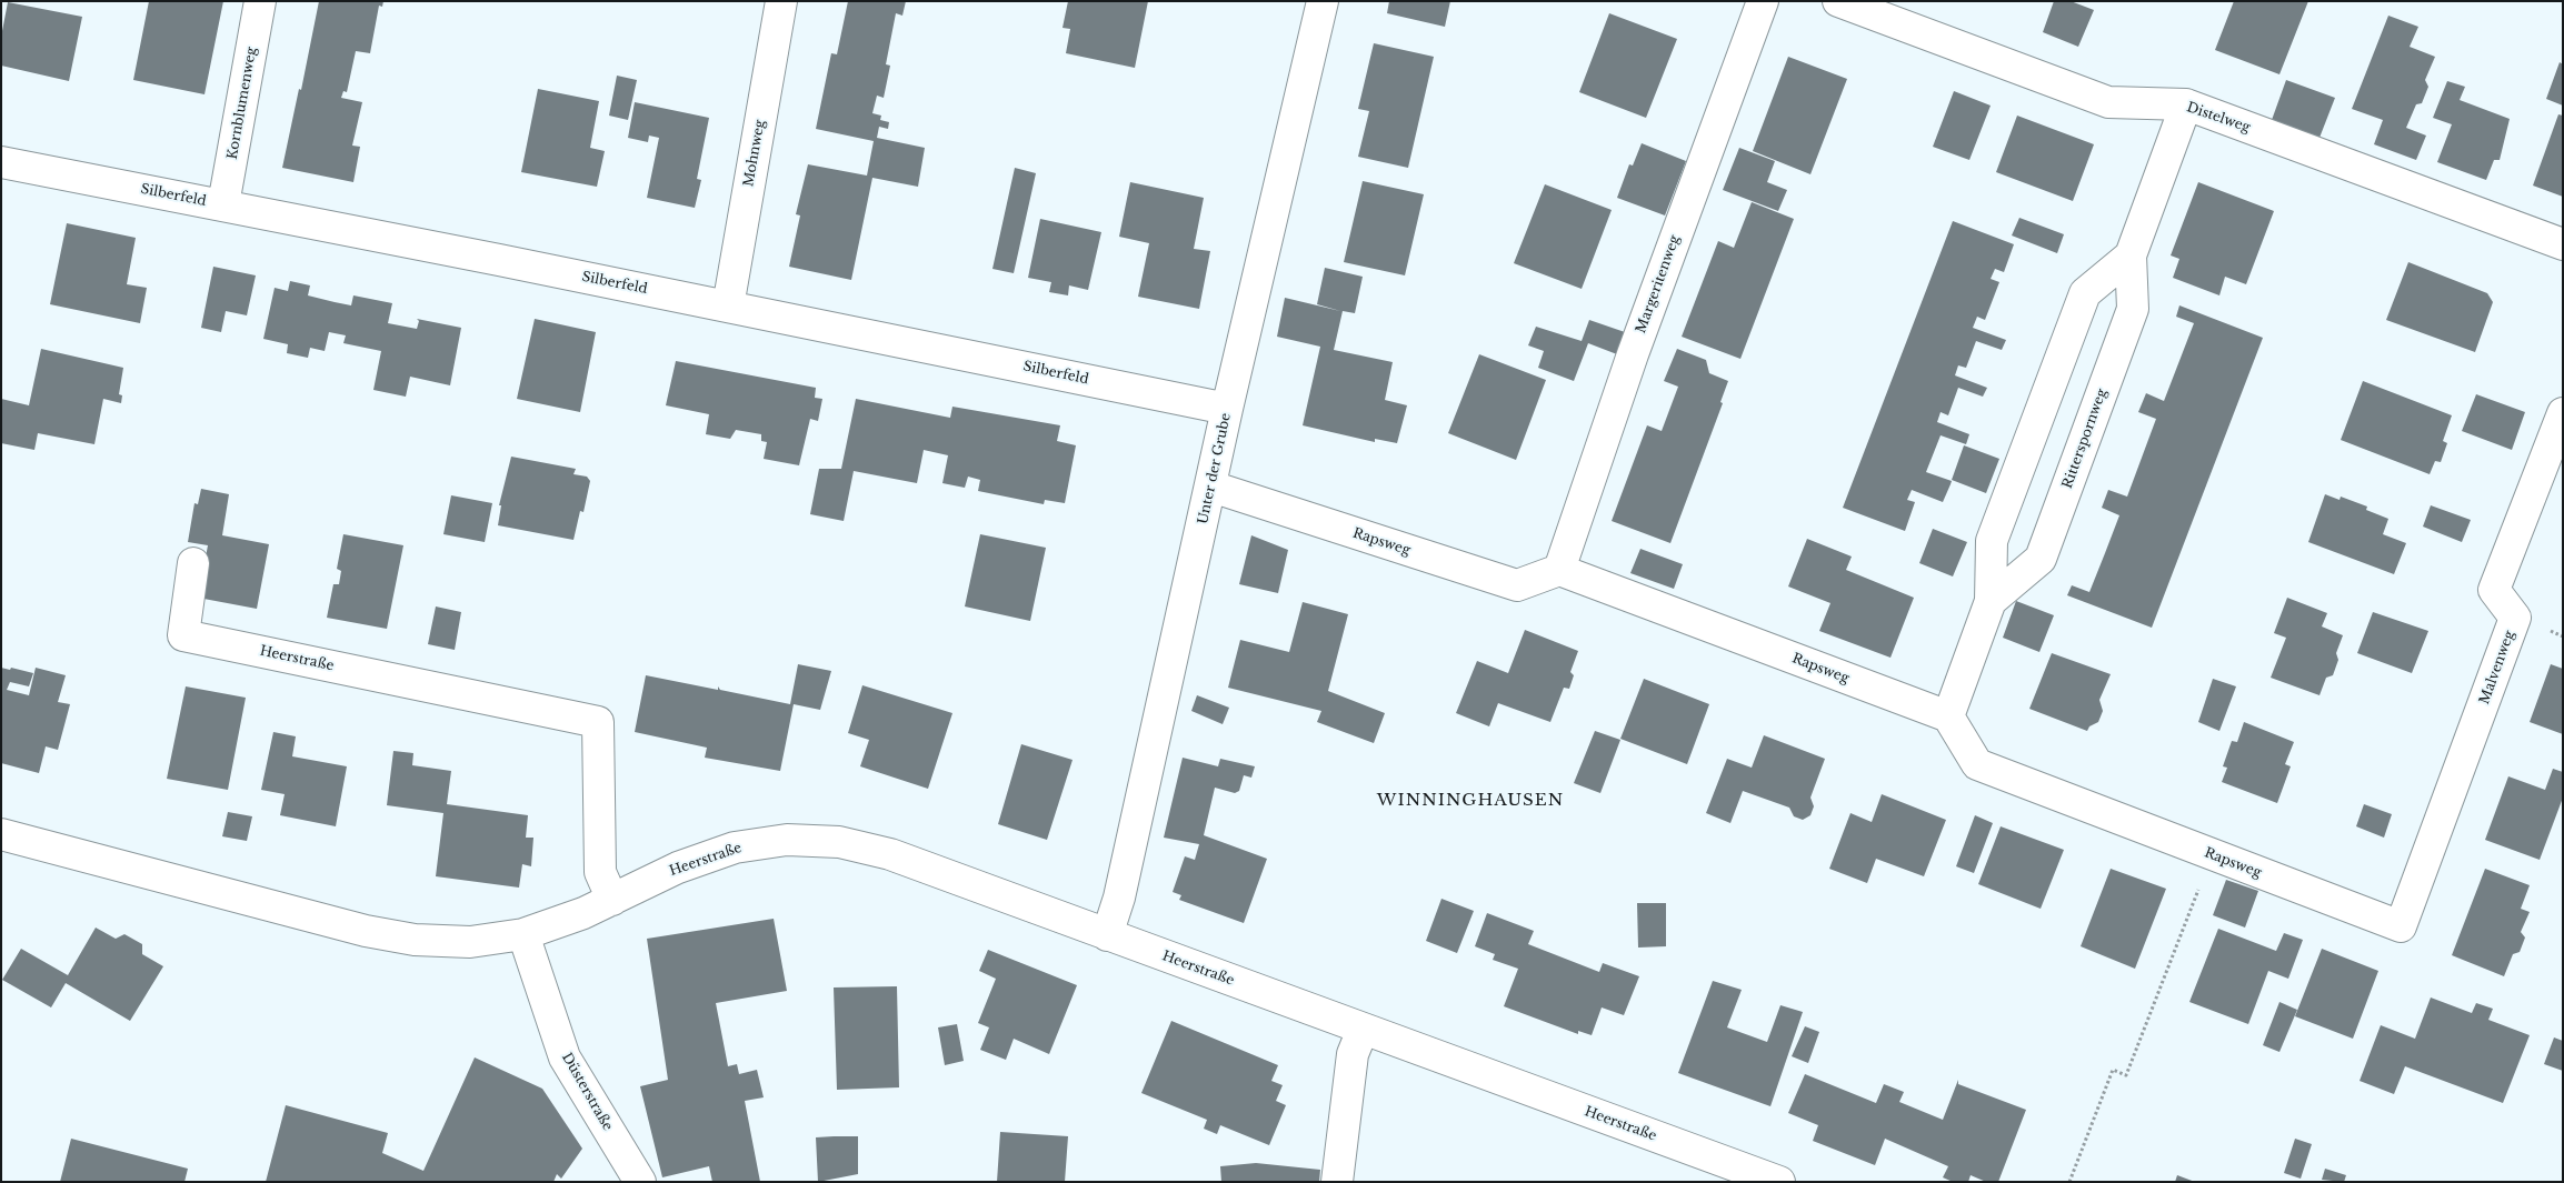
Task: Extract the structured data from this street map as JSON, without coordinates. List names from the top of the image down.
{
  "streets": {
    "street": [
      "Kornblumenweg",
      "Distelweg",
      "Mohnweg",
      "Silberfeld",
      "Margeritenweg",
      "Ritterspornweg",
      "Unter der Grube",
      "Rapsweg",
      "Heerstraße",
      "Malvenweg",
      "Düsterstraße"
    ]
  },
  "crossings": [
    ["Kornblumenweg", "Silberfeld"],
    ["Distelweg", "Ritterspornweg"],
    ["Mohnweg", "Silberfeld"],
    ["Silberfeld", "Unter der Grube"],
    ["Margeritenweg", "Rapsweg"],
    ["Ritterspornweg", "Rapsweg"],
    ["Unter der Grube", "Rapsweg"],
    ["Unter der Grube", "Heerstraße"],
    ["Rapsweg", "Malvenweg"],
    ["Heerstraße", "Düsterstraße"]
  ],
  "districts": ["WINNINGHAUSEN"]
}
